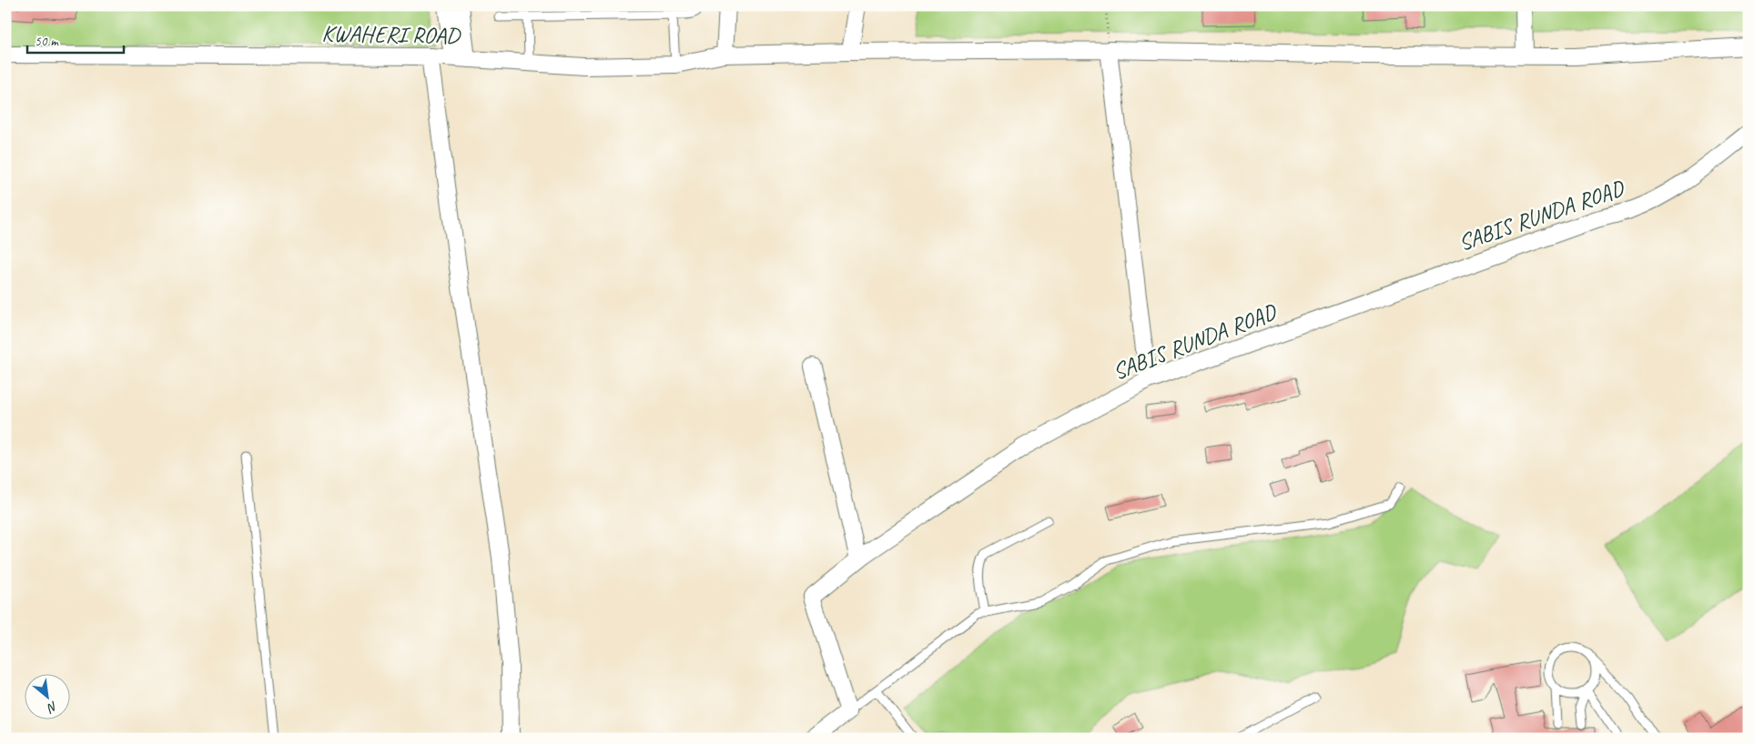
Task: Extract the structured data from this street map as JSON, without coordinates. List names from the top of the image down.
{
  "streets": {
    "street": ["KWAHERI ROAD", "SABIS RUNDA ROAD"]
  },
  "scale_bar": "50 m",
  "north": "bottom right"
}
